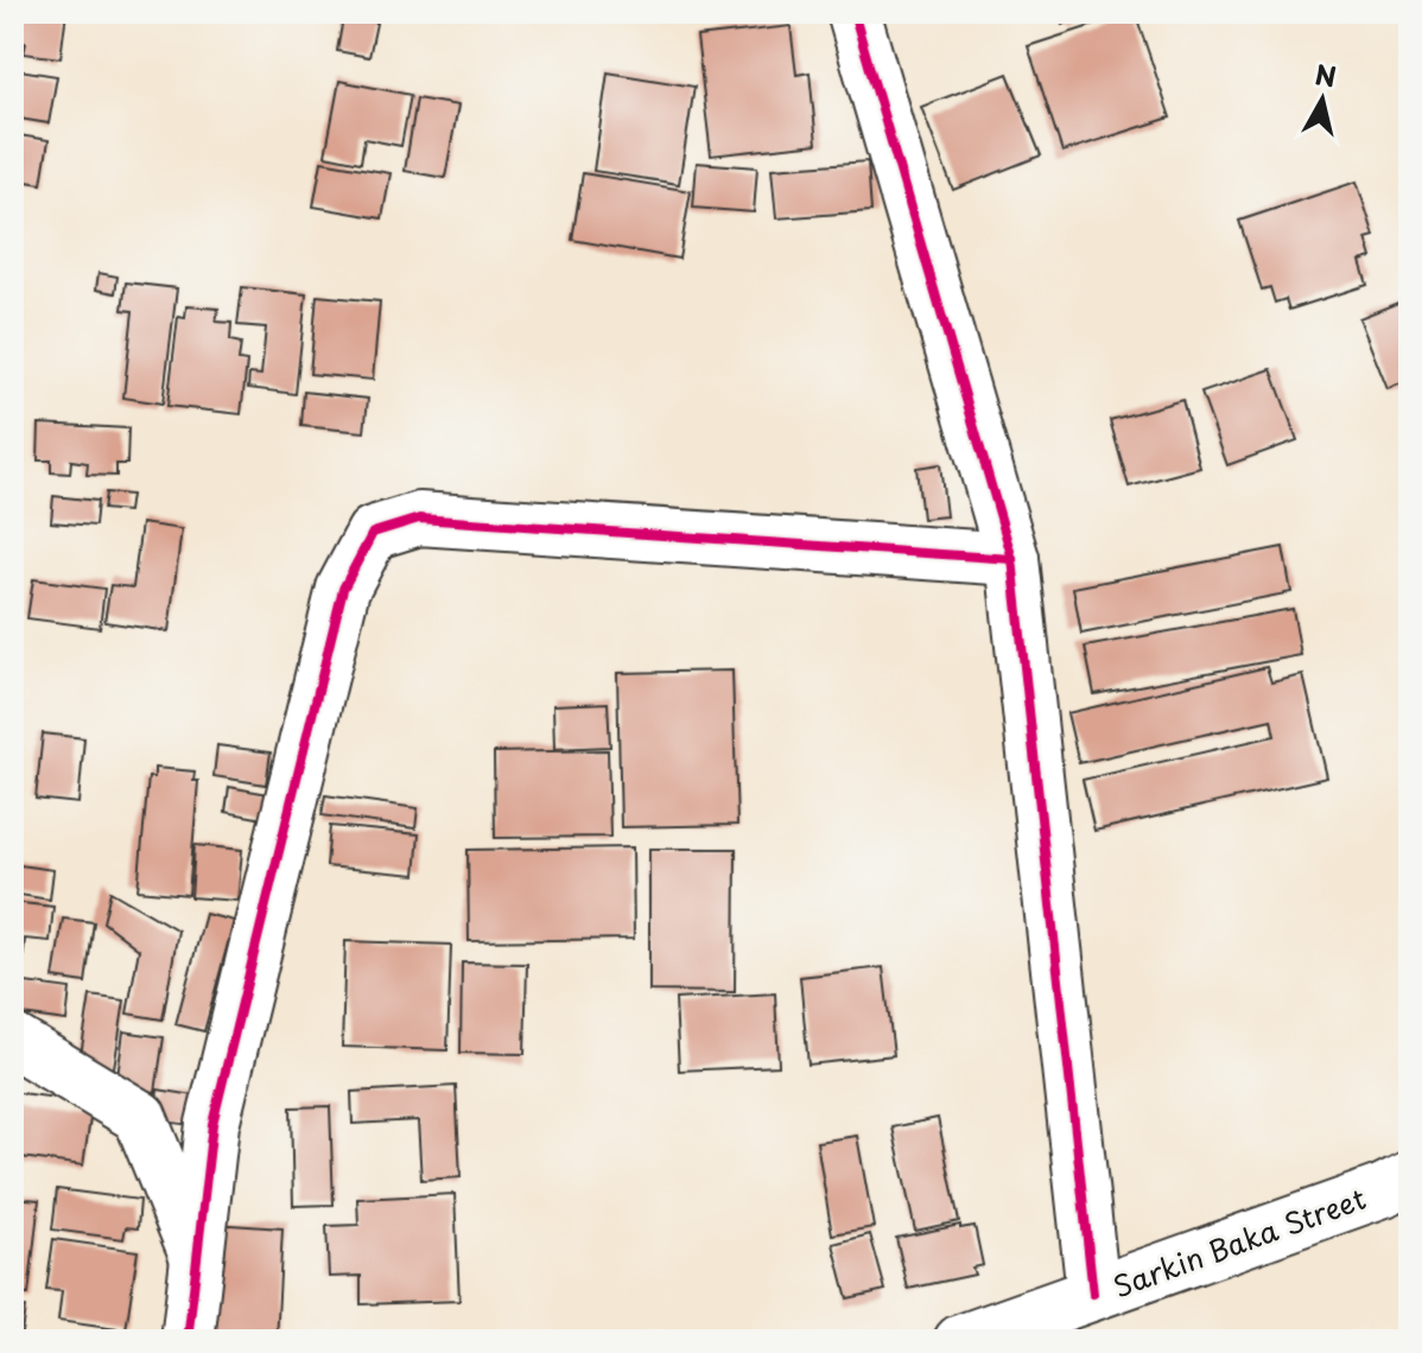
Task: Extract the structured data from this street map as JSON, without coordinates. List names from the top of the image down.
{
  "streets": {
    "street": ["Sarkin Baka Street"]
  },
  "north": "top"
}
